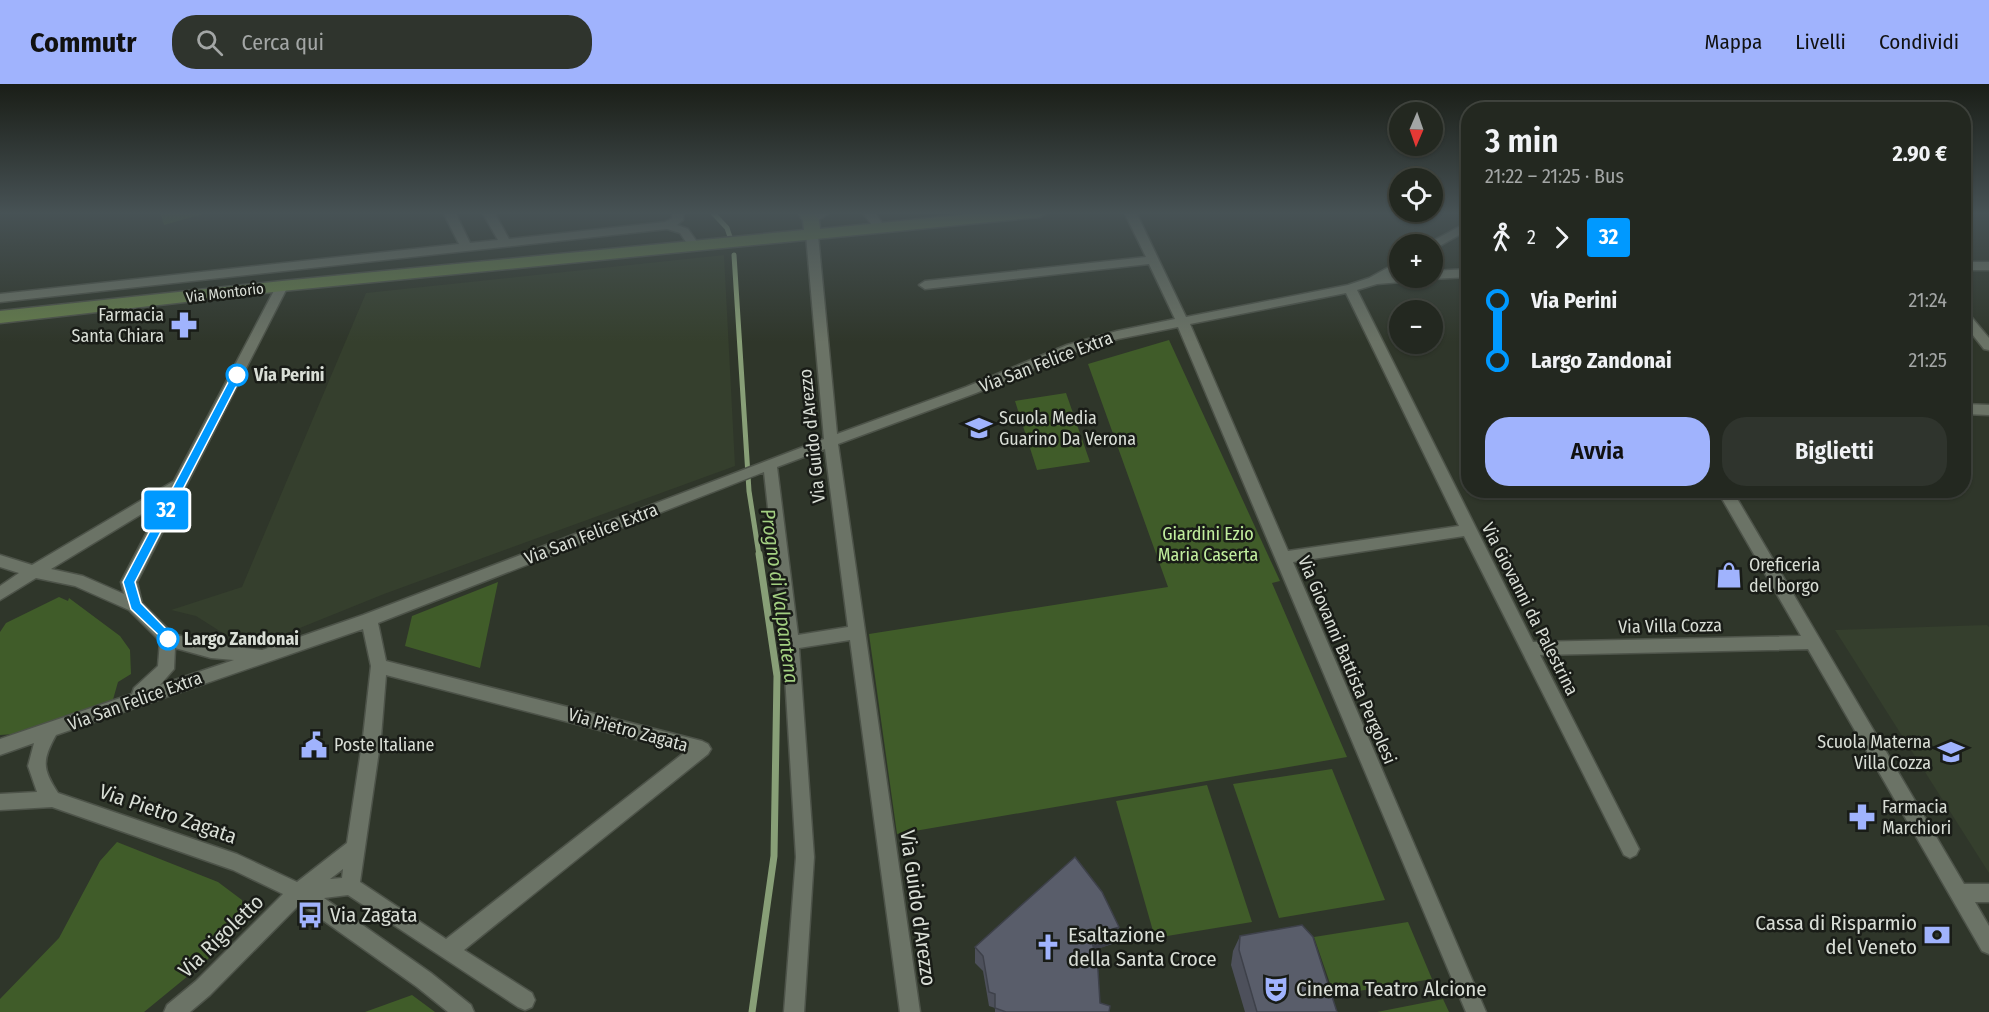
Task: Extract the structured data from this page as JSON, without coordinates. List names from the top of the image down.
{
  "streets": {
    "street": [
      "Via Montorio",
      "Via San Felice Extra",
      "Via Guido d'Arezzo",
      "Via Giovanni da Palestrina",
      "Via Villa Cozza",
      "Via Giovanni Battista Pergolesi",
      "Via Pietro Zagata",
      "Via Rigoletto"
    ]
  },
  "crossings": [
    ["Via San Felice Extra", "Via Guido d'Arezzo"],
    ["Via San Felice Extra", "Via Giovanni da Palestrina"],
    ["Via San Felice Extra", "Via Giovanni Battista Pergolesi"],
    ["Via Giovanni da Palestrina", "Via Villa Cozza"],
    ["Via Pietro Zagata", "Via Rigoletto"]
  ],
  "water": ["Progno di Valpantena"],
  "parks": ["Giardini Ezio Maria Caserta"],
  "places": {
    "pharmacy": ["Farmacia Santa Chiara", "Farmacia Marchiori"],
    "other": ["Via Perini", "Largo Zandonai"],
    "school or university": ["Scuola Media Guarino Da Verona", "Scuola Materna Villa Cozza"],
    "shop": ["Oreficeria del borgo"],
    "public building": ["Poste Italiane"],
    "bus stop": ["Via Zagata"],
    "bank": ["Cassa di Risparmio del Veneto"],
    "church": ["Esaltazione della Santa Croce"],
    "theatre": ["Cinema Teatro Alcione"]
  },
  "lines": ["bus line 32"],
  "north": "bottom",
  "page": {
    "header": "Commutr",
    "search": "Cerca qui",
    "nav": ["Mappa", "Livelli", "Condividi"],
    "on_map": "32",
    "map_buttons": ["+", "−"],
    "heading": ["3 min", "21:22 – 21:25 · Bus", "2.90 €"],
    "legs": ["2", "32"],
    "list": [
      {
        "name": "Via Perini",
        "value": "21:24"
      },
      {
        "name": "Largo Zandonai",
        "value": "21:25"
      }
    ],
    "buttons": ["Avvia", "Biglietti"]
  }
}
